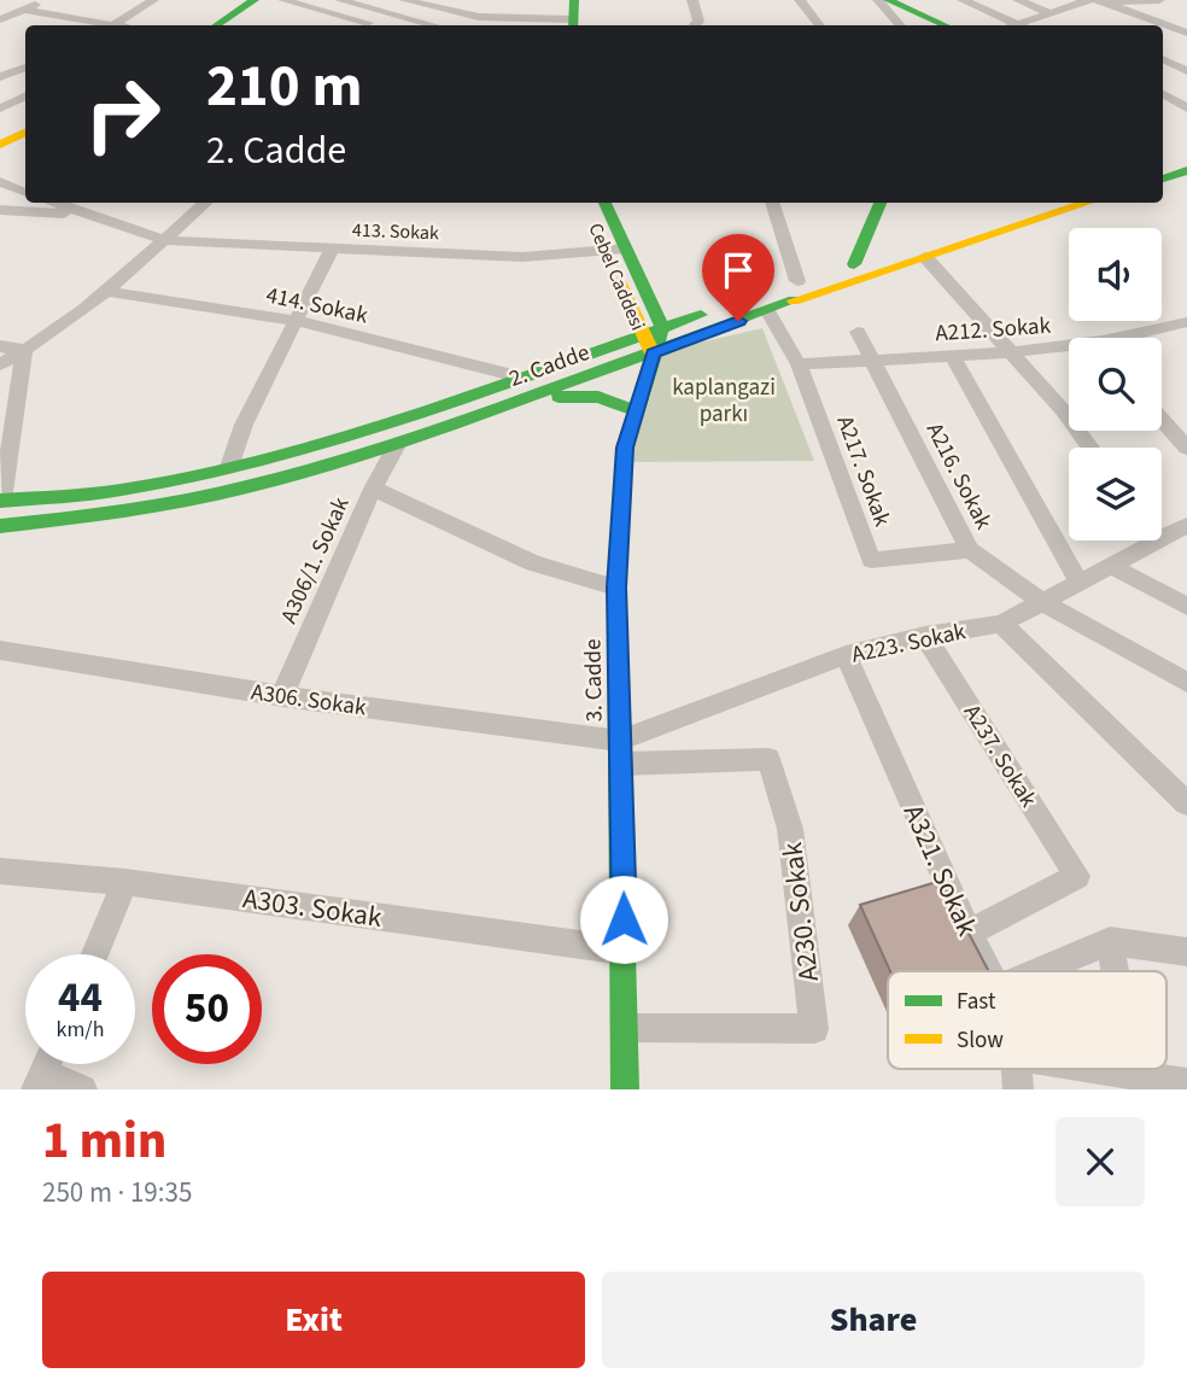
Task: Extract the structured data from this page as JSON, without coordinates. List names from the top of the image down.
{
  "streets": {
    "main road": ["Cebel Caddesi", "2. Cadde", "3. Cadde"],
    "street": [
      "413. Sokak",
      "414. Sokak",
      "A212. Sokak",
      "A217. Sokak",
      "A216. Sokak",
      "A306/1. Sokak",
      "A223. Sokak",
      "A306. Sokak",
      "A237. Sokak",
      "A321. Sokak",
      "A303. Sokak",
      "A230. Sokak"
    ]
  },
  "crossings": [
    ["413. Sokak", "Cebel Caddesi"],
    ["Cebel Caddesi", "2. Cadde"],
    ["Cebel Caddesi", "3. Cadde"],
    ["414. Sokak", "2. Cadde"],
    ["A212. Sokak", "A217. Sokak"],
    ["A212. Sokak", "A216. Sokak"],
    ["2. Cadde", "A217. Sokak"],
    ["2. Cadde", "A306/1. Sokak"],
    ["2. Cadde", "3. Cadde"],
    ["A217. Sokak", "A216. Sokak"],
    ["A216. Sokak", "A223. Sokak"],
    ["A306/1. Sokak", "A306. Sokak"],
    ["A223. Sokak", "3. Cadde"],
    ["A223. Sokak", "A306. Sokak"],
    ["A223. Sokak", "A237. Sokak"],
    ["A223. Sokak", "A321. Sokak"],
    ["A223. Sokak", "A230. Sokak"],
    ["3. Cadde", "A306. Sokak"],
    ["3. Cadde", "A303. Sokak"],
    ["3. Cadde", "A230. Sokak"],
    ["A306. Sokak", "A230. Sokak"],
    ["A237. Sokak", "A321. Sokak"]
  ],
  "parks": ["kaplangazi parkı"],
  "legend": ["Fast", "Slow"],
  "page": {
    "turn": ["210 m", "2. Cadde"],
    "speed": "44 km/h",
    "limit": "50",
    "heading": ["1 min", "250 m · 19:35"],
    "buttons": ["Exit", "Share"]
  }
}
